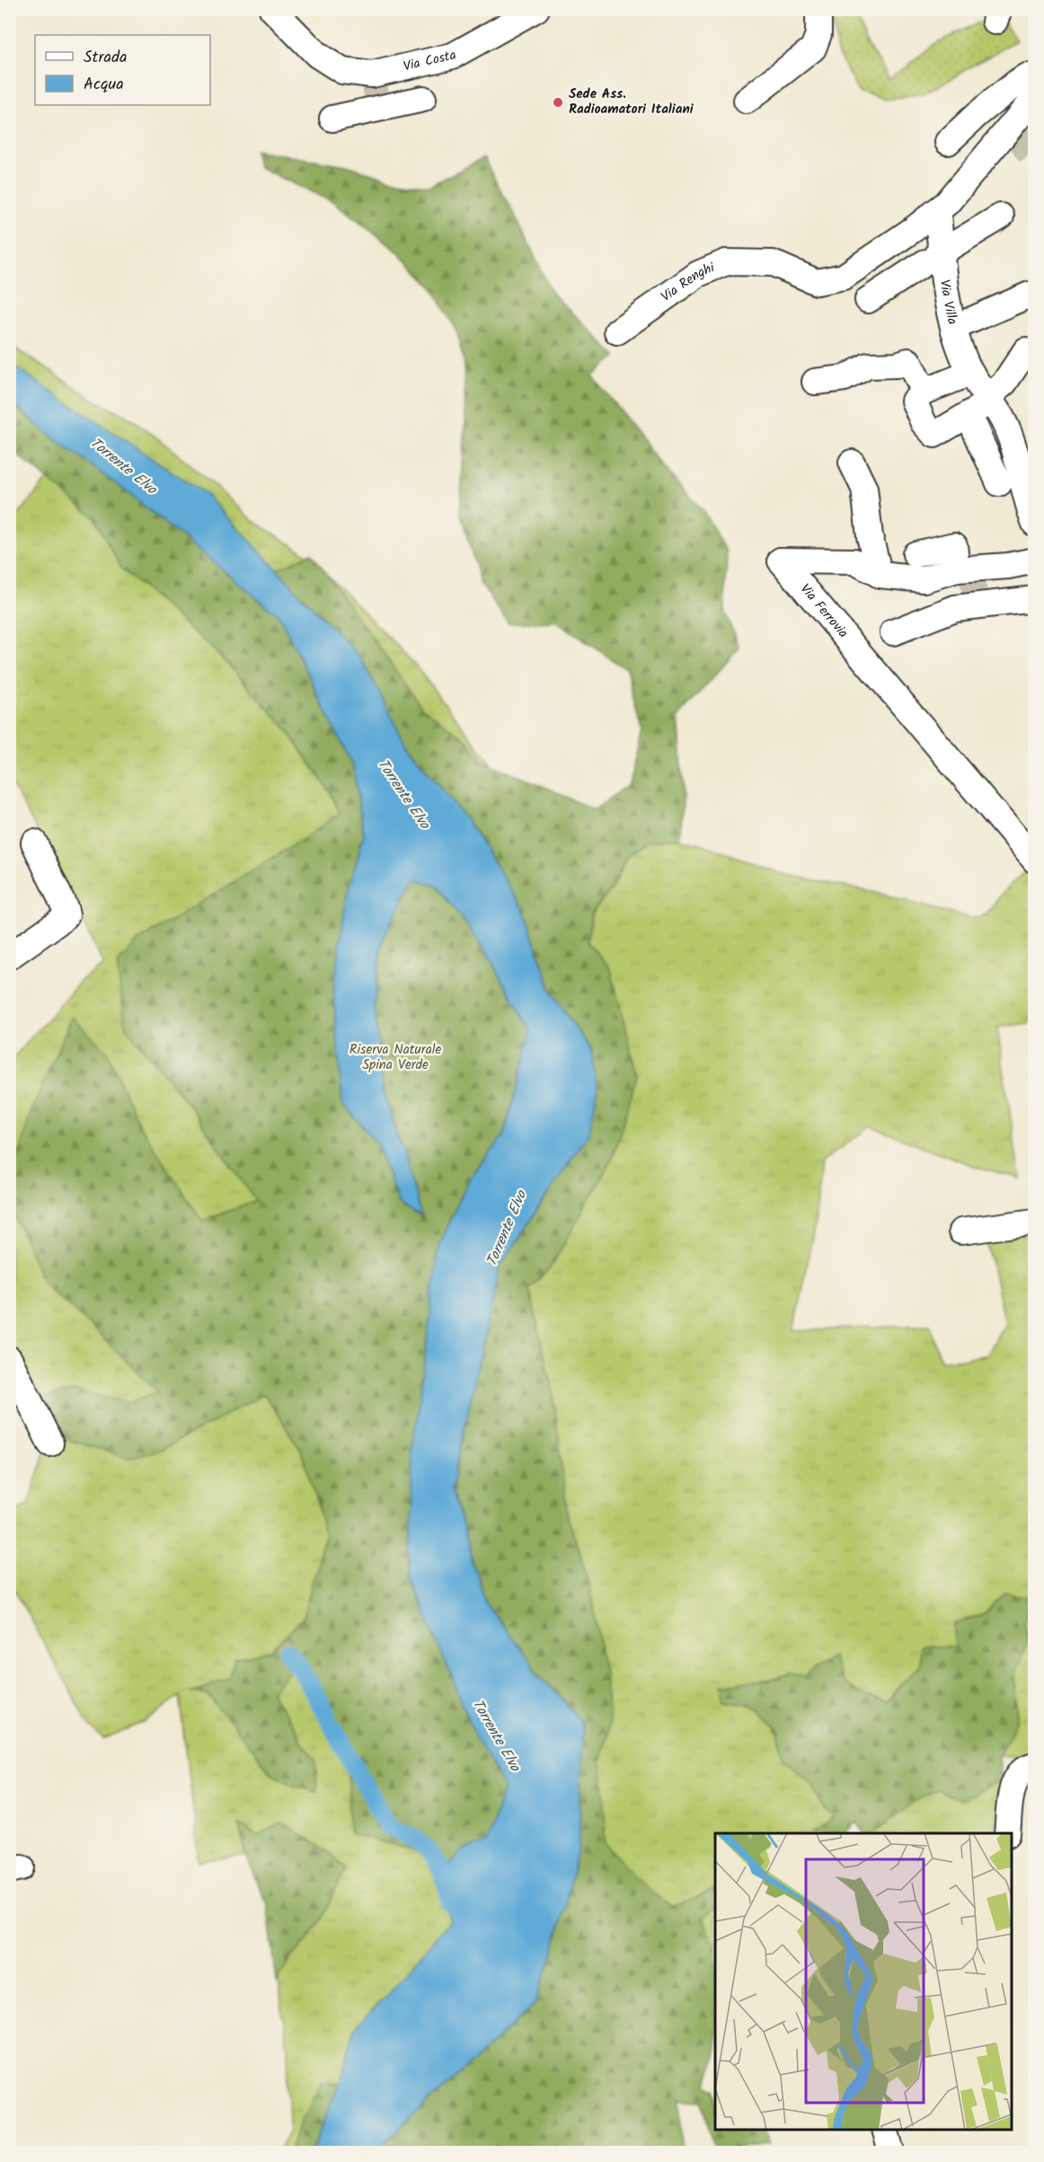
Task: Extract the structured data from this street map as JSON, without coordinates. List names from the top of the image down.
{
  "streets": {
    "street": [
      "Via Costa",
      "Via Renghi",
      "Via Villa",
      "Via Ferrovia"
    ]
  },
  "crossings": [
    ["Via Renghi", "Via Villa"]
  ],
  "water": ["Torrente Elvo"],
  "parks": ["Riserva Naturale Spina Verde"],
  "places": ["Sede Ass. Radioamatori Italiani"],
  "legend": ["Strada", "Acqua"]
}
